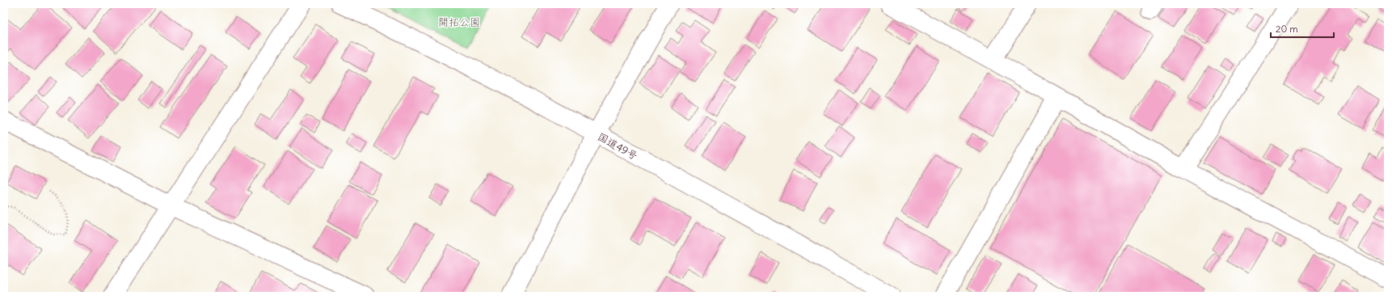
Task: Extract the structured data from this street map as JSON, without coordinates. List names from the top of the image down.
{
  "streets": {
    "main road": ["国道49号"]
  },
  "parks": ["開拓公園"],
  "scale_bar": "20 m"
}
